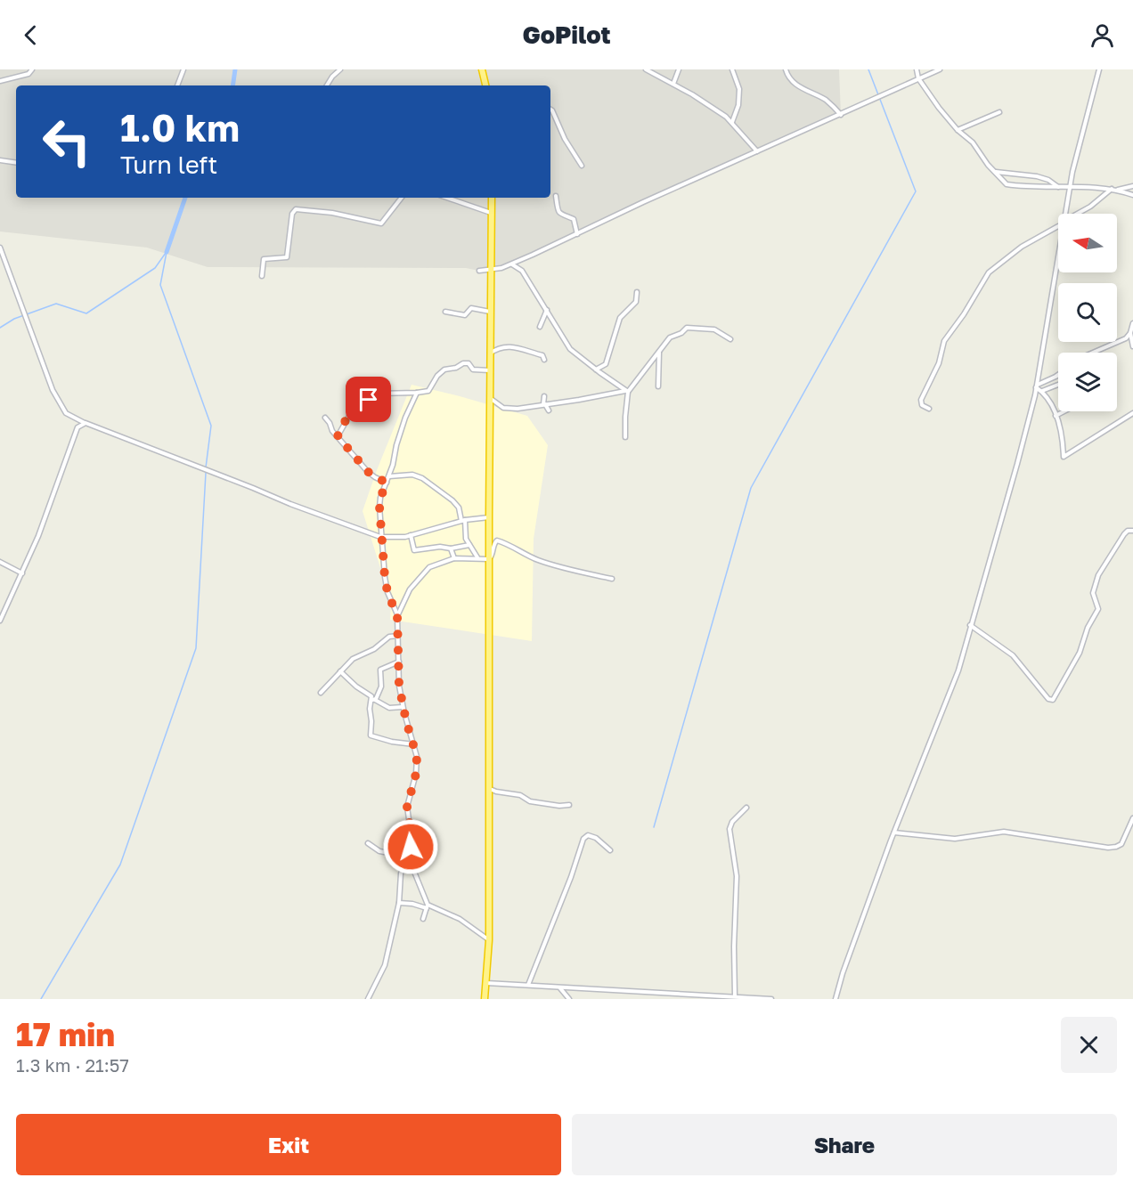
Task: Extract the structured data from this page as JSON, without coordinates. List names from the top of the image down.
{
  "north": "left",
  "page": {
    "header": "GoPilot",
    "turn": ["1.0 km", "Turn left"],
    "heading": ["17 min", "1.3 km · 21:57"],
    "buttons": ["Exit", "Share"]
  }
}
